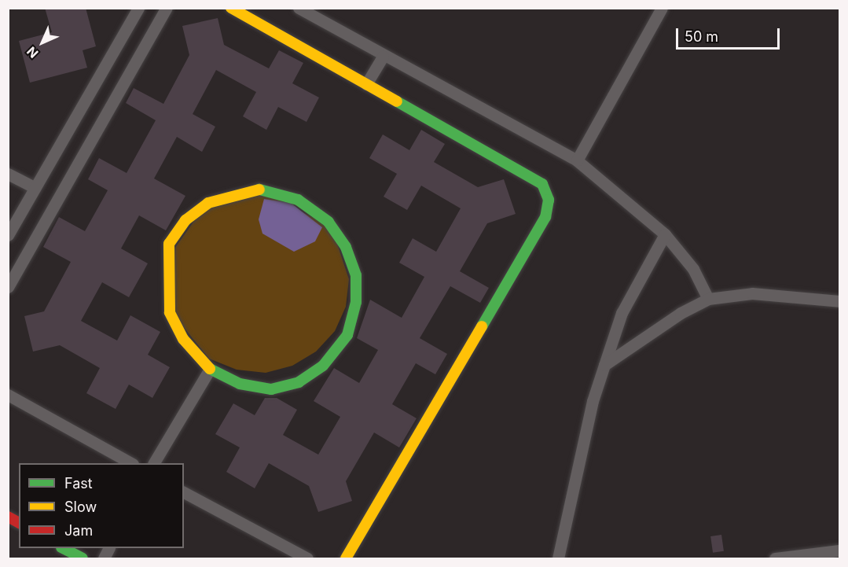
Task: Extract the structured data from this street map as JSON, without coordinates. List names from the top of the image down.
{
  "legend": ["Fast", "Slow", "Jam"],
  "scale_bar": "50 m",
  "north": "bottom left"
}
